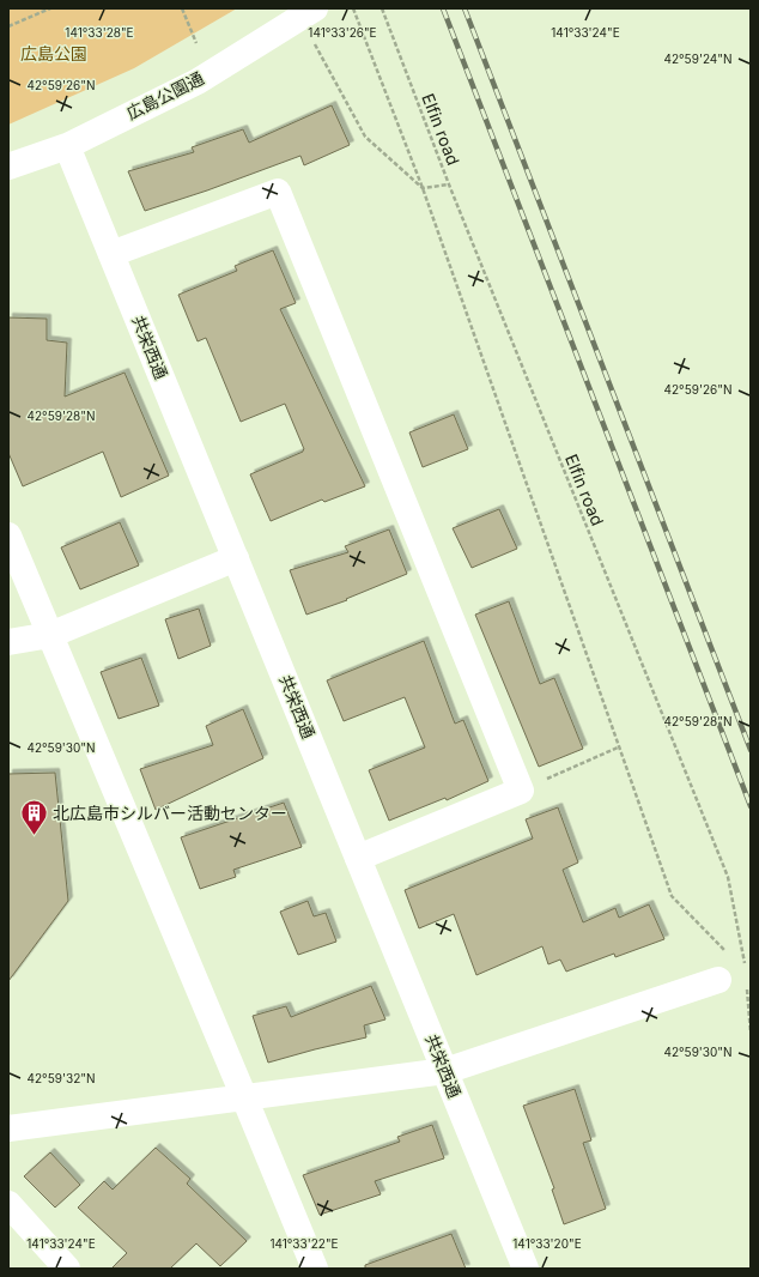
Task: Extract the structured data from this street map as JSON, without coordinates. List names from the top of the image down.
{
  "streets": {
    "street": ["広島公園通", "共栄西通"],
    "path": ["Elfin road"]
  },
  "crossings": [
    ["広島公園通", "共栄西通"]
  ],
  "parks": ["広島公園"],
  "places": {
    "building": ["北広島市シルバー活動センター"]
  },
  "coordinates": [
    "141°33'28\"E",
    "141°33'26\"E",
    "141°33'24\"E",
    "42°59'24\"N",
    "42°59'26\"N",
    "42°59'28\"N",
    "42°59'30\"N",
    "42°59'32\"N",
    "141°33'22\"E",
    "141°33'20\"E"
  ]
}
